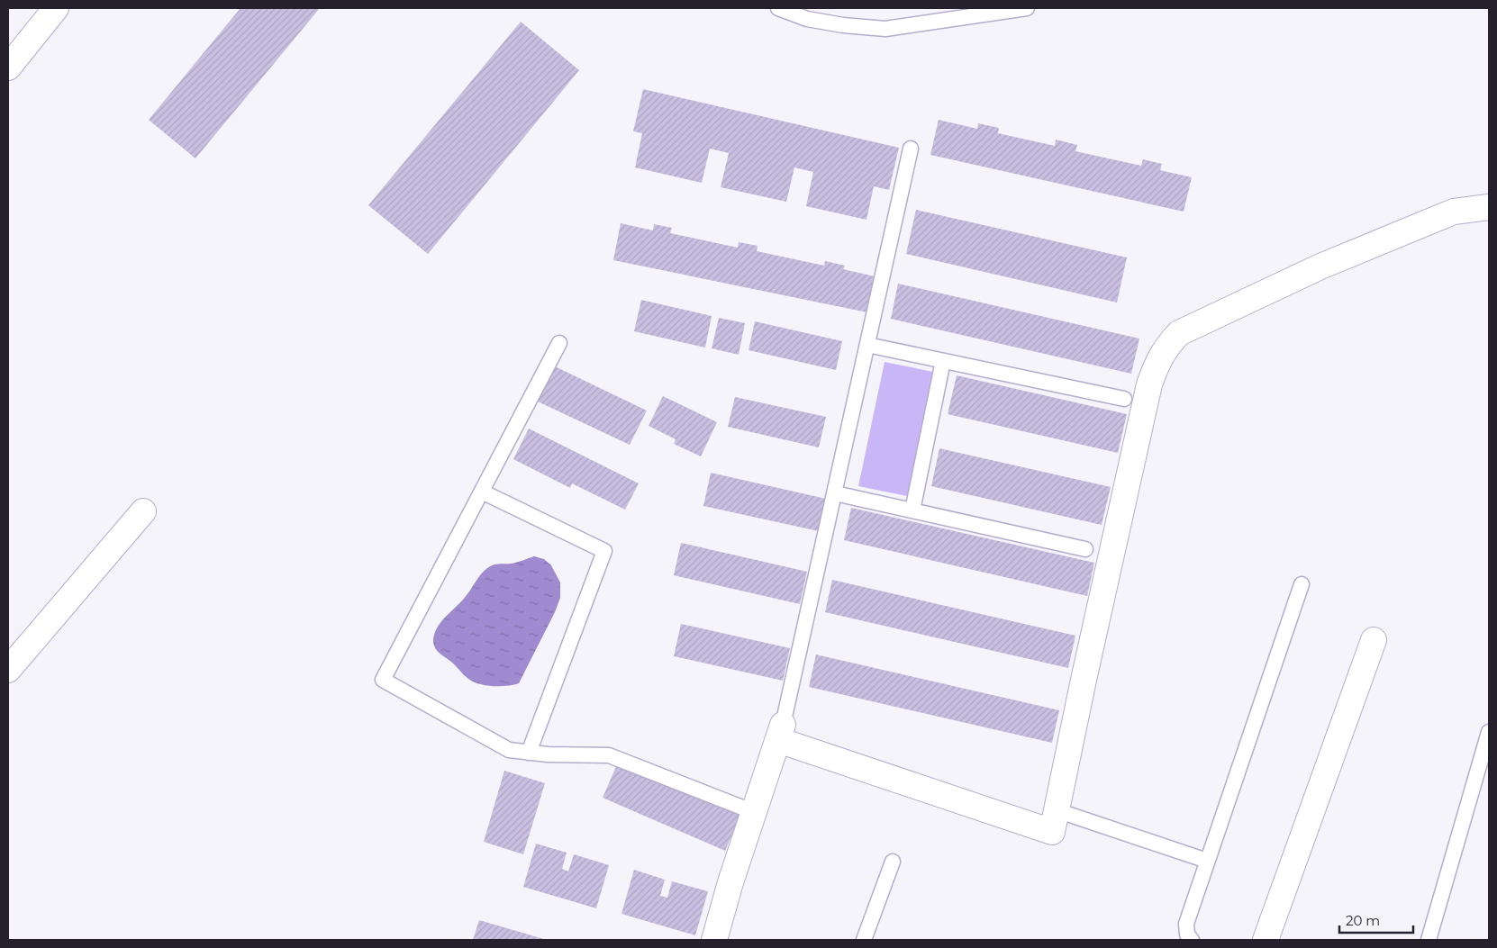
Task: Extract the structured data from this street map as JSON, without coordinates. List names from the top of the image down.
{
  "scale_bar": "20 m"
}
